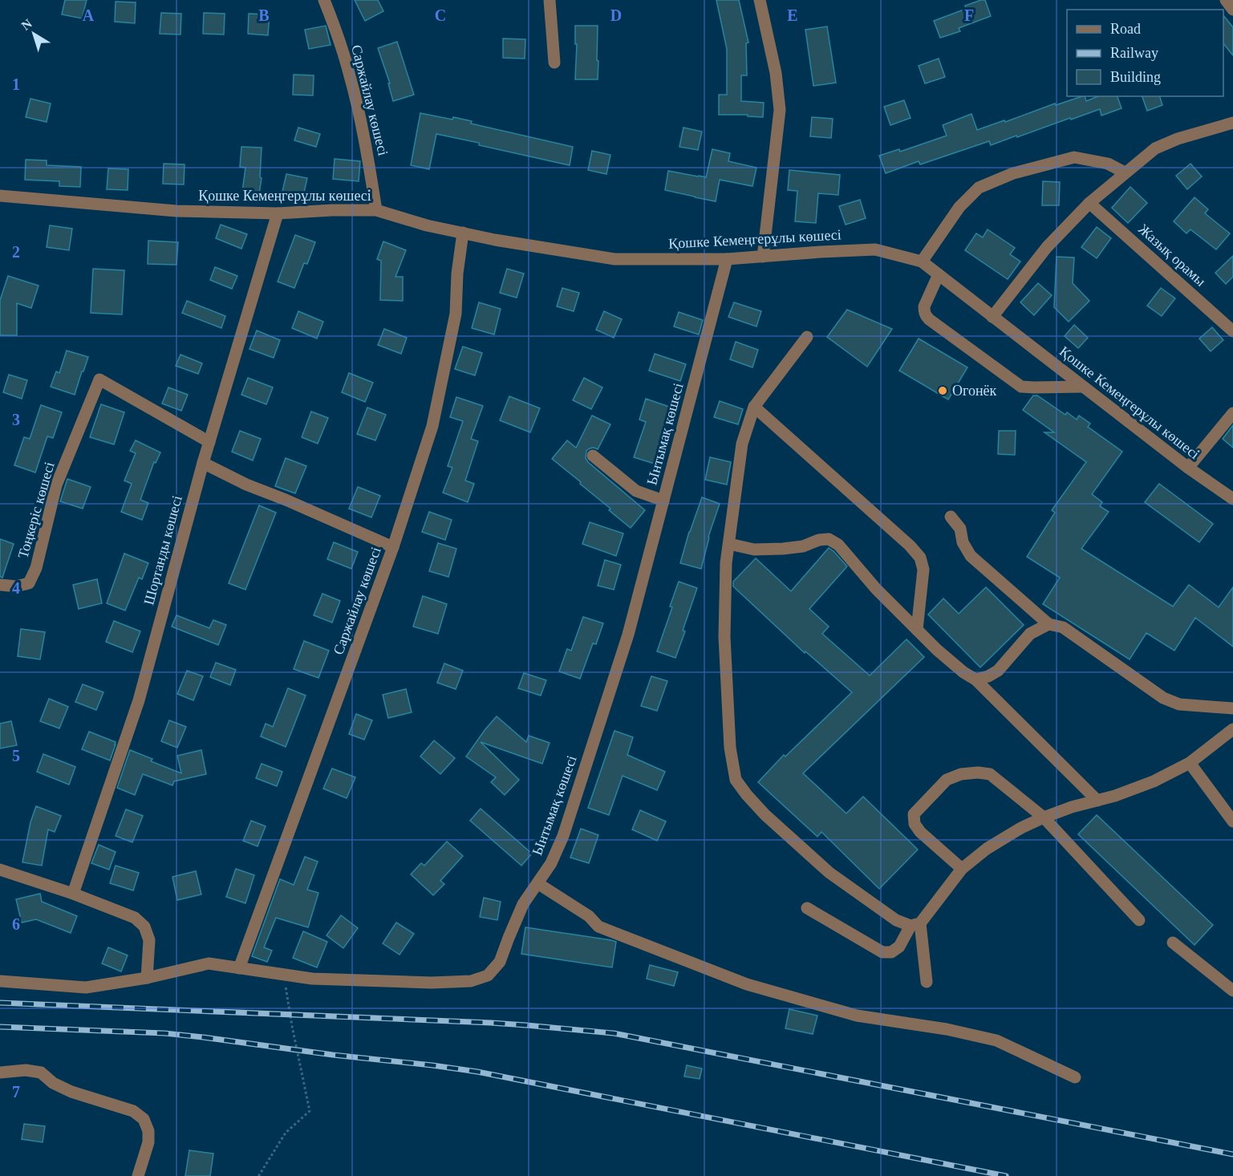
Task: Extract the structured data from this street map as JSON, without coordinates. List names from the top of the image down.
{
  "streets": {
    "street": [
      "Саржайлау көшесі",
      "Қошке Кемеңгерұлы көшесі",
      "Жазық орамы",
      "Ынтымақ көшесі",
      "Тоңкерiс көшесі",
      "Шортанды көшесі"
    ]
  },
  "crossings": [
    ["Саржайлау көшесі", "Қошке Кемеңгерұлы көшесі"],
    ["Саржайлау көшесі", "Ынтымақ көшесі"],
    ["Қошке Кемеңгерұлы көшесі", "Ынтымақ көшесі"],
    ["Қошке Кемеңгерұлы көшесі", "Шортанды көшесі"],
    ["Тоңкерiс көшесі", "Шортанды көшесі"]
  ],
  "places": ["Огонёк"],
  "legend": ["Road", "Railway", "Building"],
  "north": "top left",
  "grid": {
    "columns": [
      "A",
      "B",
      "C",
      "D",
      "E",
      "F"
    ],
    "rows": [
      "1",
      "2",
      "3",
      "4",
      "5",
      "6",
      "7"
    ]
  }
}
